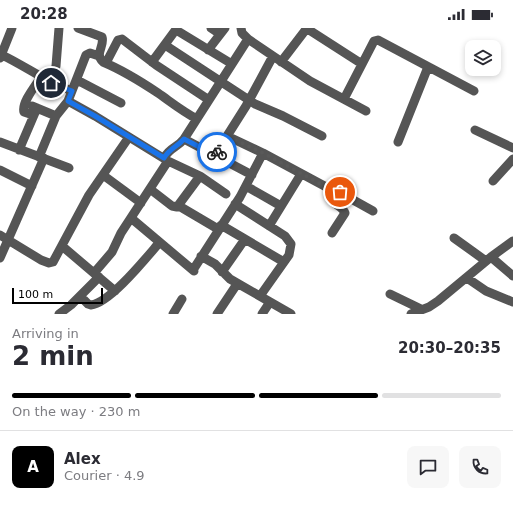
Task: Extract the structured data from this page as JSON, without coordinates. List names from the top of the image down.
{
  "scale_bar": "100 m",
  "page": {
    "status": "20:28",
    "scale": "100 m",
    "heading": ["2 min", "Arriving in", "20:30–20:35"],
    "panel": ["Alex", "Courier · 4.9"],
    "bar": "On the way · 230 m",
    "round": "A"
  }
}
